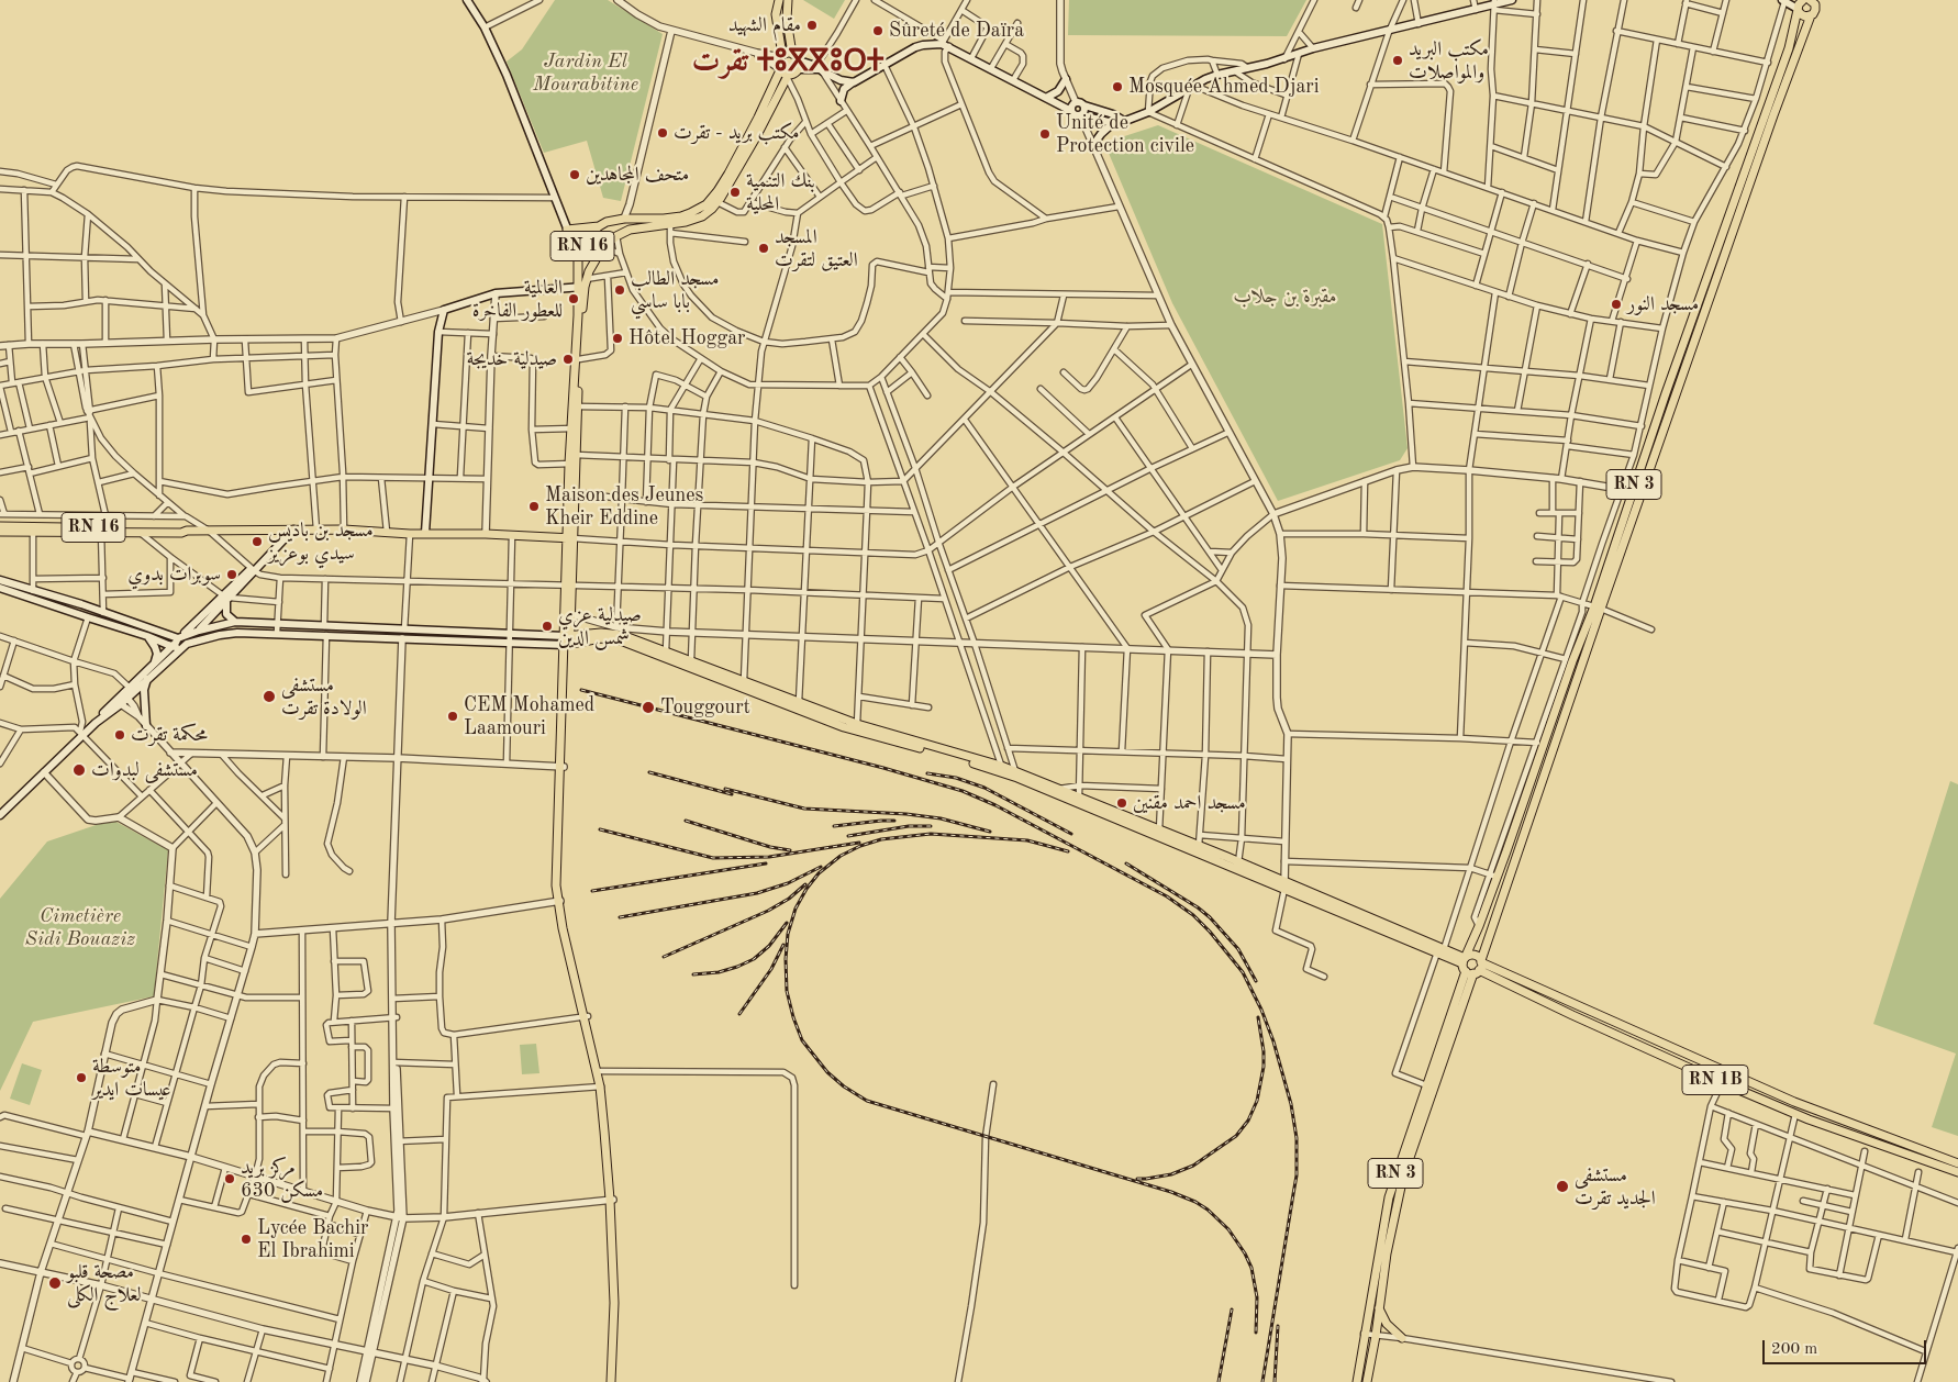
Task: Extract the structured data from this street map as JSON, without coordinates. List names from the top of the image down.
{
  "streets": {
    "main road": ["RN 16", "RN 3", "RN 1B"]
  },
  "crossings": [
    ["RN 3", "RN 1B"]
  ],
  "districts": ["تقرت ⵜⵓⴳⴳⵓⵔⵜ"],
  "parks": ["Jardin El Mourabitine", "مقبرة بن جلاب", "Cimetière Sidi Bouaziz"],
  "places": [
    "مقام الشهيد",
    "Sûreté de Daïra",
    "مكتب البريد والمواصلات",
    "Mosquée Ahmed Djari",
    "مكتب بريد - تقرت",
    "Unité de Protection civile",
    "متحف المجاهدين",
    "بنك التنمية المحلية",
    "المسجد العتيق لتقرت",
    "مسجد الطالب بابا ساسي",
    "العالمية للعطور الفاخرة",
    "مسجد النور",
    "Hôtel Hoggar",
    "صيدلية خديجة",
    "Maison des Jeunes Kheir Eddine",
    "مسجد بن باديس سيدي بوعزيز",
    "سوبرات بدوي",
    "صيدلية عزي شمس الدين",
    "مستشفى الولادة تقرت",
    "Touggourt",
    "CEM Mohamed Laamouri",
    "محكمة تقرت",
    "مستشفى لبدوات",
    "مسجد احمد مقنين",
    "متوسطة عيسات ايدير",
    "مركز بريد 630 مسكن",
    "مستشفى الجديد تقرت",
    "Lycée Bachir El Ibrahimi",
    "مصحة قلبو لعلاج الكلى"
  ],
  "scale_bar": "200 m"
}
